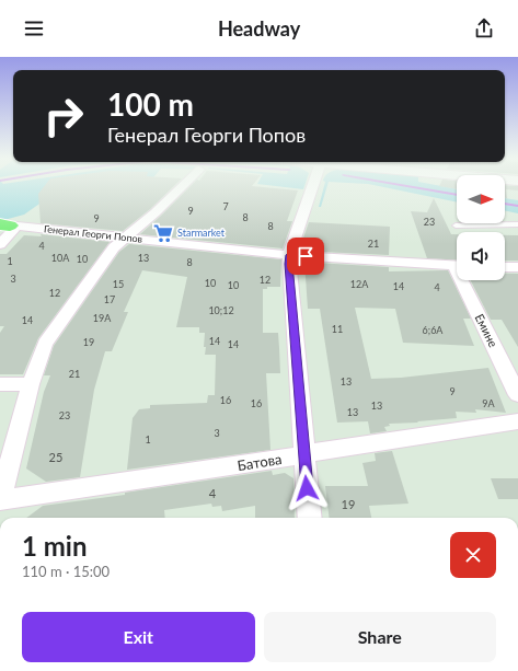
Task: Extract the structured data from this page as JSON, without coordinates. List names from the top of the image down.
{
  "streets": {
    "street": ["Генерал Георги Попов", "Емине", "Батова"]
  },
  "places": {
    "supermarket": ["Starmarket"]
  },
  "house_numbers": [
    "7",
    "9",
    "8",
    "9",
    "23",
    "8",
    "21",
    "4",
    "10А",
    "13",
    "10",
    "1",
    "8",
    "3",
    "12",
    "10",
    "15",
    "12А",
    "10",
    "14",
    "4",
    "12",
    "17",
    "10;12",
    "19А",
    "14",
    "11",
    "6;6А",
    "14",
    "19",
    "14",
    "21",
    "13",
    "9",
    "16",
    "16",
    "9А",
    "13",
    "13",
    "23",
    "3",
    "1",
    "25",
    "4",
    "19"
  ],
  "north": "right",
  "page": {
    "header": "Headway",
    "turn": ["100 m", "Генерал Георги Попов"],
    "heading": ["1 min", "110 m · 15:00"],
    "buttons": ["Exit", "Share"]
  }
}
